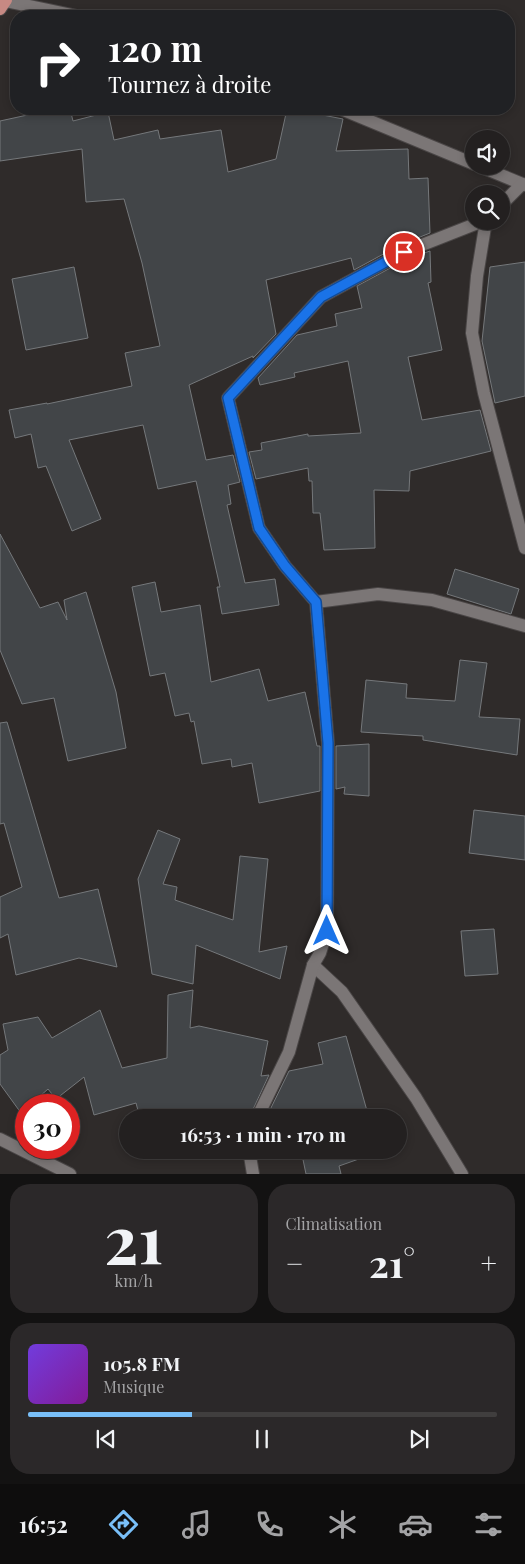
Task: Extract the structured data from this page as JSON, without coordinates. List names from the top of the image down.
{
  "page": {
    "turn": ["120 m", "Tournez à droite"],
    "limit": "30",
    "trip": "16:53 · 1 min · 170 m",
    "tile": [
      ["21", "km/h"],
      "Climatisation"
    ],
    "heat": ["−", "21°", "+"],
    "song": ["105.8 FM", "Musique"],
    "tabs": "16:52"
  }
}
